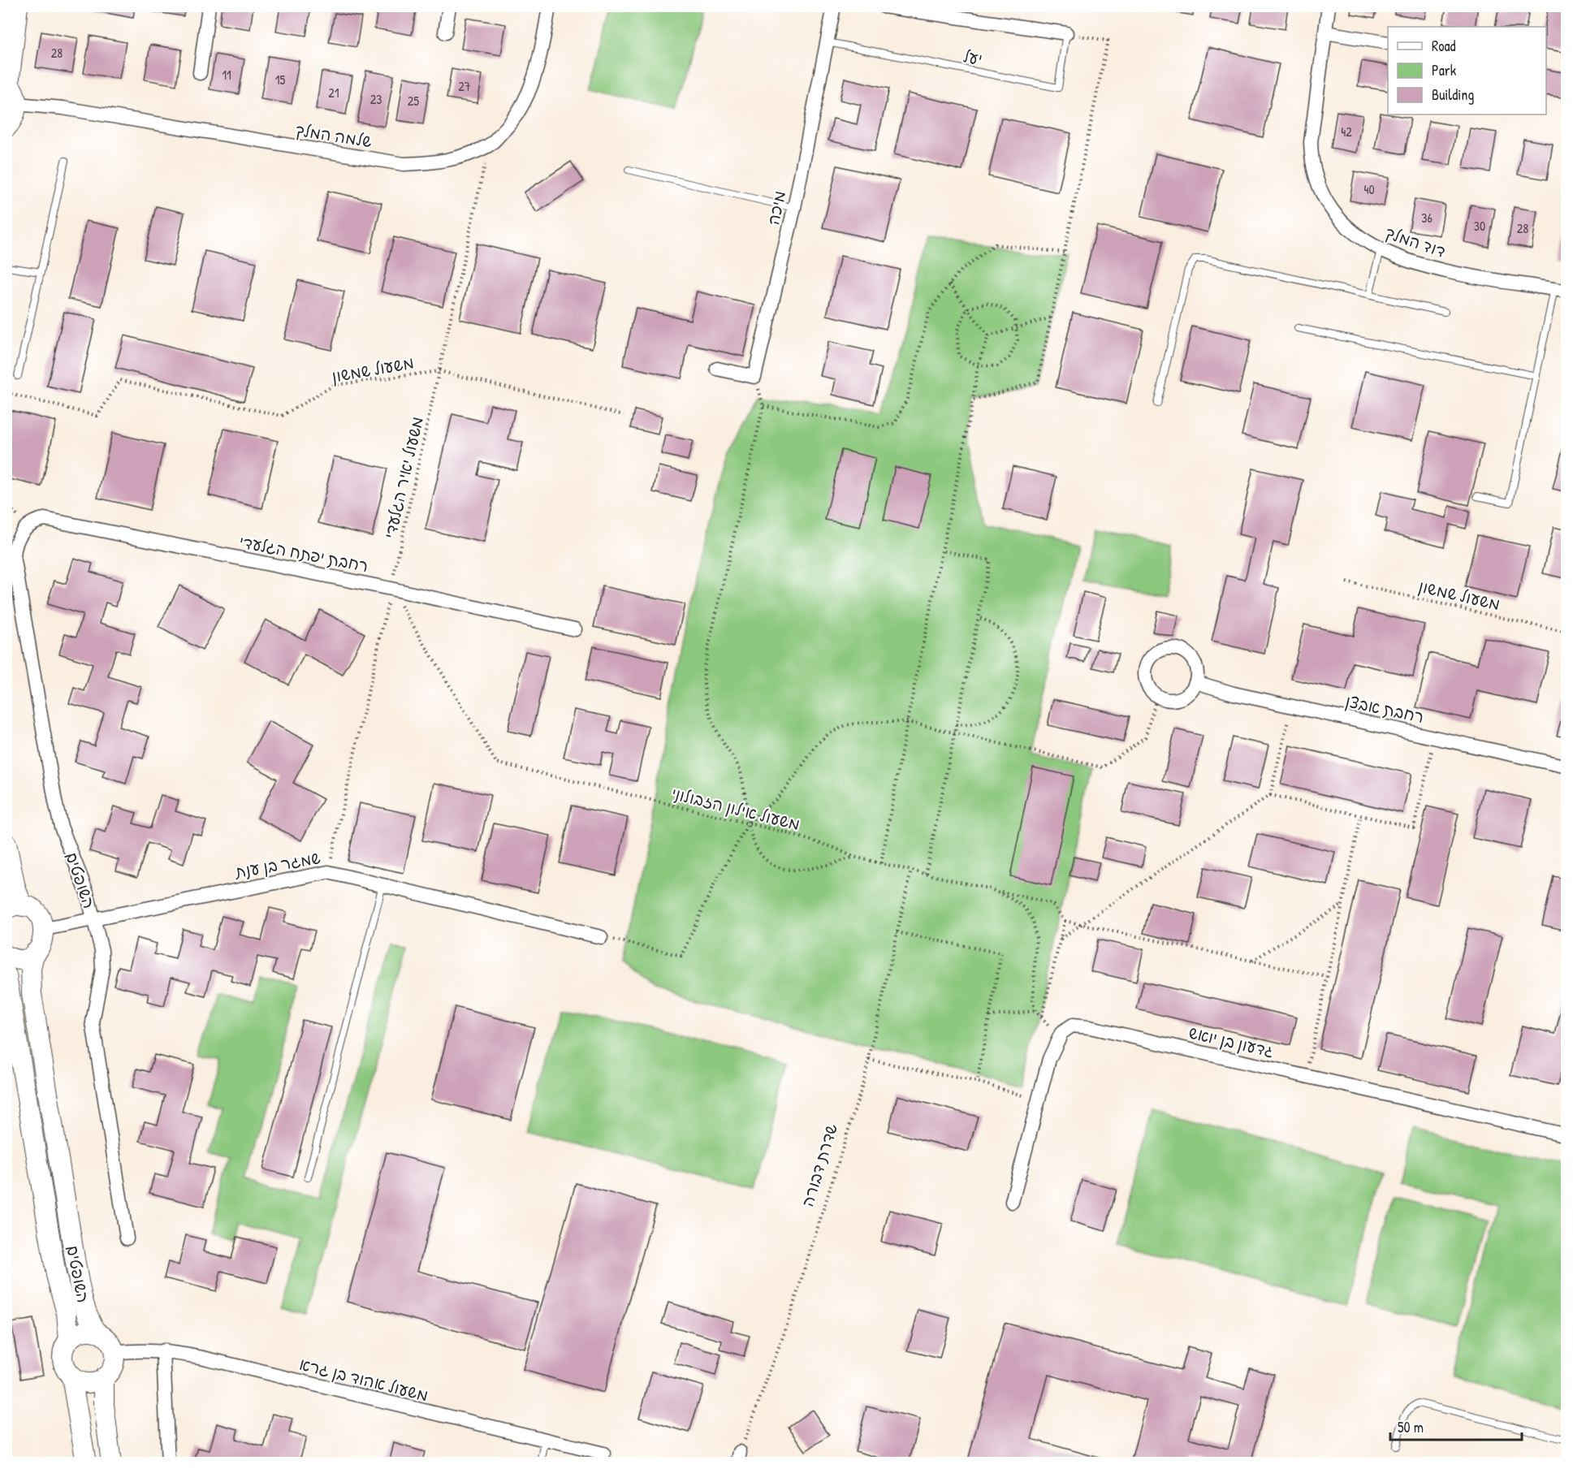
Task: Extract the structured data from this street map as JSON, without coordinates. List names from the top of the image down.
{
  "streets": {
    "street": [
      "שלמה המלך",
      "מיכה",
      "דוד המלך",
      "רחבת יפתח הגלעדי",
      "רחבת אבצן",
      "שמגר בן ענת",
      "השופטים",
      "גדעון בן יואש",
      "משעול אהוד בן גרא"
    ],
    "lane": ["יעל"],
    "path": [
      "משעול שמשון",
      "משעול יאיר הגלעדי",
      "משעול אילון הזבולוני",
      "שדרת דבורה"
    ]
  },
  "crossings": [
    ["יעל", "מיכה"],
    ["שלמה המלך", "משעול יאיר הגלעדי"],
    ["משעול שמשון", "משעול יאיר הגלעדי"],
    ["משעול יאיר הגלעדי", "רחבת יפתח הגלעדי"],
    ["משעול יאיר הגלעדי", "משעול אילון הזבולוני"],
    ["משעול יאיר הגלעדי", "שמגר בן ענת"],
    ["רחבת יפתח הגלעדי", "משעול אילון הזבולוני"],
    ["רחבת יפתח הגלעדי", "השופטים"],
    ["משעול אילון הזבולוני", "גדעון בן יואש"],
    ["משעול אילון הזבולוני", "שדרת דבורה"],
    ["שמגר בן ענת", "השופטים"],
    ["השופטים", "משעול אהוד בן גרא"]
  ],
  "house_numbers": [
    "28",
    "11",
    "15",
    "27",
    "21",
    "23",
    "25",
    "42",
    "40",
    "36",
    "30",
    "28"
  ],
  "legend": ["Road", "Park", "Building"],
  "scale_bar": "50 m"
}
